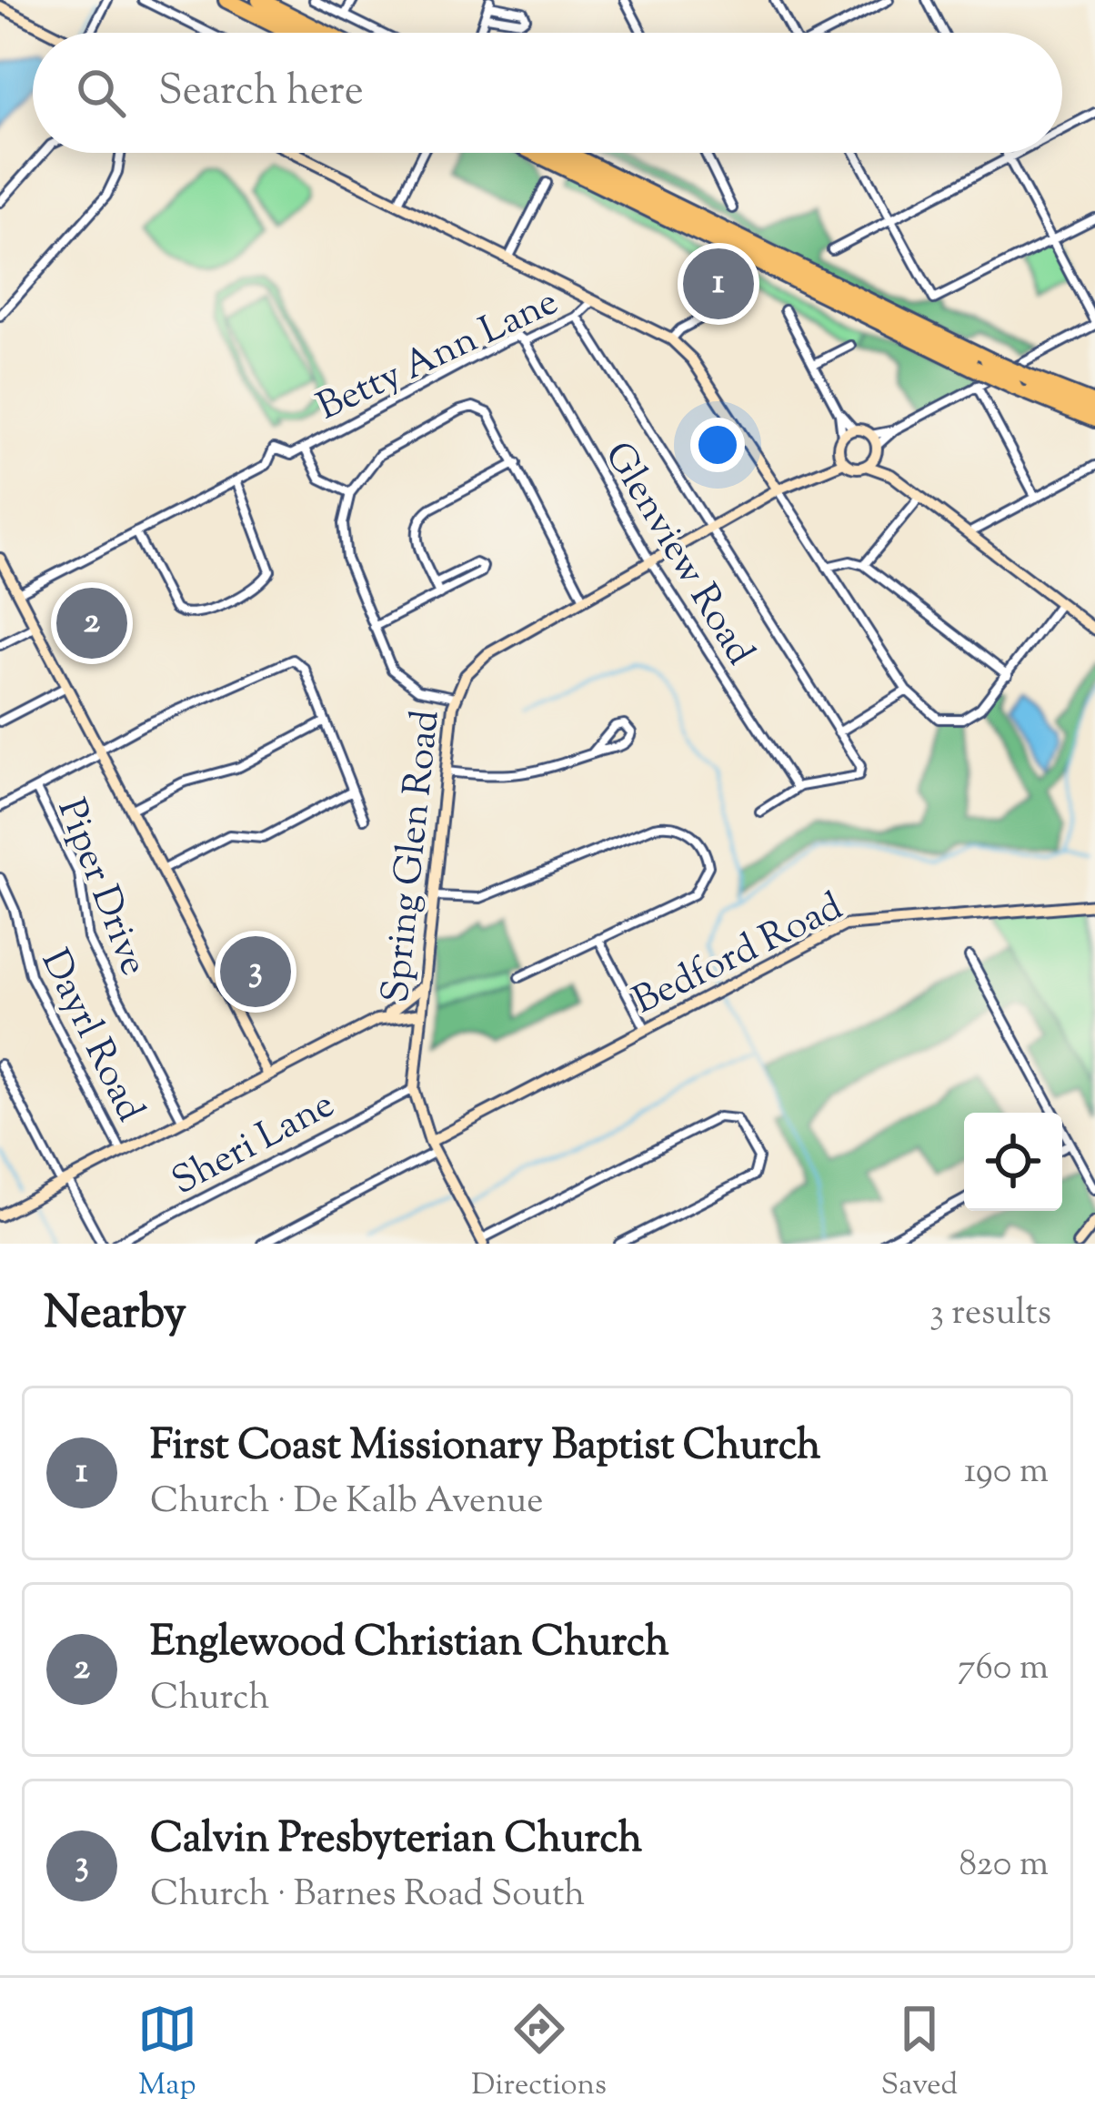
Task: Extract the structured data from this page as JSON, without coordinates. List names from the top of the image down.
{
  "streets": {
    "street": [
      "Betty Ann Lane",
      "Glenview Road",
      "Spring Glen Road",
      "Piper Drive",
      "Bedford Road",
      "Dayrl Road",
      "Sheri Lane"
    ]
  },
  "crossings": [
    ["Betty Ann Lane", "Glenview Road"],
    ["Glenview Road", "Spring Glen Road"],
    ["Spring Glen Road", "Bedford Road"],
    ["Spring Glen Road", "Sheri Lane"]
  ],
  "page": {
    "search": "Search here",
    "pins": ["1", "2", "3"],
    "heading": ["Nearby", "3 results"],
    "list": [
      {
        "mark": "1",
        "name": "First Coast Missionary Baptist Church",
        "note": "Church · De Kalb Avenue",
        "value": "190 m"
      },
      {
        "mark": "2",
        "name": "Englewood Christian Church",
        "note": "Church",
        "value": "760 m"
      },
      {
        "mark": "3",
        "name": "Calvin Presbyterian Church",
        "note": "Church · Barnes Road South",
        "value": "820 m"
      }
    ],
    "nav": ["Map", "Directions", "Saved"]
  }
}
